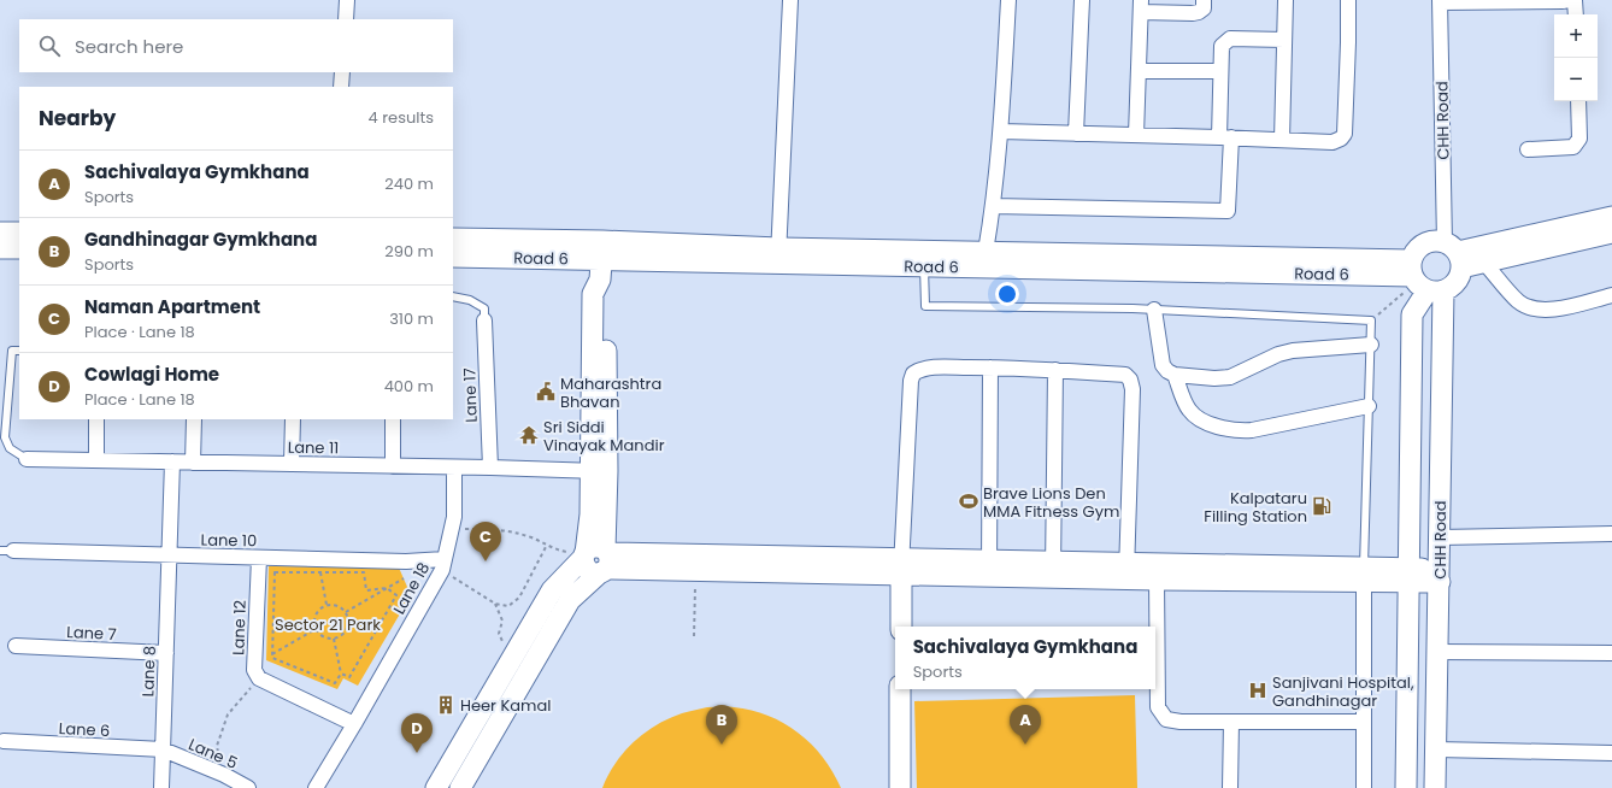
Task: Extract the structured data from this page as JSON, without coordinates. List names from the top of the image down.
{
  "streets": {
    "street": [
      "CHH Road",
      "Road 6",
      "Lane 17",
      "Lane 11",
      "Lane 10",
      "Lane 18",
      "Lane 12",
      "Lane 7",
      "Lane 8",
      "Lane 6",
      "Lane 5"
    ]
  },
  "crossings": [
    ["CHH Road", "Road 6"],
    ["Lane 17", "Lane 11"],
    ["Lane 11", "Lane 18"],
    ["Lane 10", "Lane 18"],
    ["Lane 10", "Lane 12"],
    ["Lane 10", "Lane 8"],
    ["Lane 7", "Lane 8"],
    ["Lane 8", "Lane 6"],
    ["Lane 8", "Lane 5"],
    ["Lane 6", "Lane 5"]
  ],
  "parks": ["Sector 21 Park"],
  "places": {
    "public building": ["Maharashtra Bhavan"],
    "temple": ["Sri Siddi Vinayak Mandir"],
    "sports": ["Brave Lions Den MMA Fitness Gym"],
    "fuel station": ["Kalpataru Filling Station"],
    "hospital": ["Sanjivani Hospital, Gandhinagar"],
    "building": ["Heer Kamal"]
  },
  "page": {
    "map_buttons": ["+", "−"],
    "search": "Search here",
    "heading": ["Nearby", "4 results"],
    "list": [
      {
        "mark": "A",
        "name": "Sachivalaya Gymkhana",
        "note": "Sports",
        "value": "240 m"
      },
      {
        "mark": "B",
        "name": "Gandhinagar Gymkhana",
        "note": "Sports",
        "value": "290 m"
      },
      {
        "mark": "C",
        "name": "Naman Apartment",
        "note": "Place · Lane 18",
        "value": "310 m"
      },
      {
        "mark": "D",
        "name": "Cowlagi Home",
        "note": "Place · Lane 18",
        "value": "400 m"
      }
    ],
    "pins": [
      "C",
      "A",
      "B",
      "D"
    ],
    "popup": ["Sachivalaya Gymkhana", "Sports"]
  }
}
